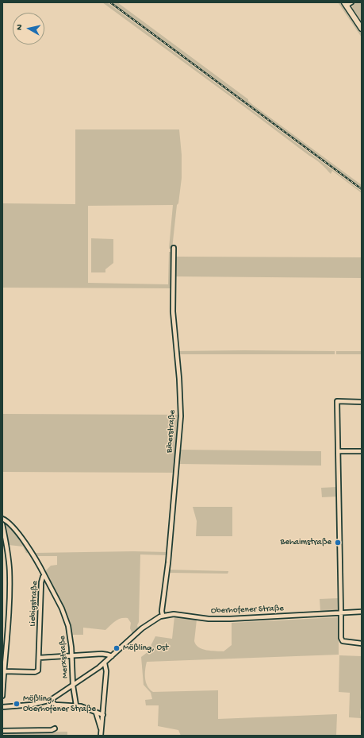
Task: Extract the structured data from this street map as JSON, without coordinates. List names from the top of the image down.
{
  "streets": {
    "street": [
      "Biberstraße",
      "Liebigstraße",
      "Oberhofener Straße",
      "Merxstraße"
    ]
  },
  "crossings": [
    ["Biberstraße", "Oberhofener Straße"],
    ["Liebigstraße", "Merxstraße"],
    ["Oberhofener Straße", "Merxstraße"]
  ],
  "places": ["Behaimstraße", "Mößling, Ost", "Mößling, Oberhofener Straße"],
  "north": "left"
}
